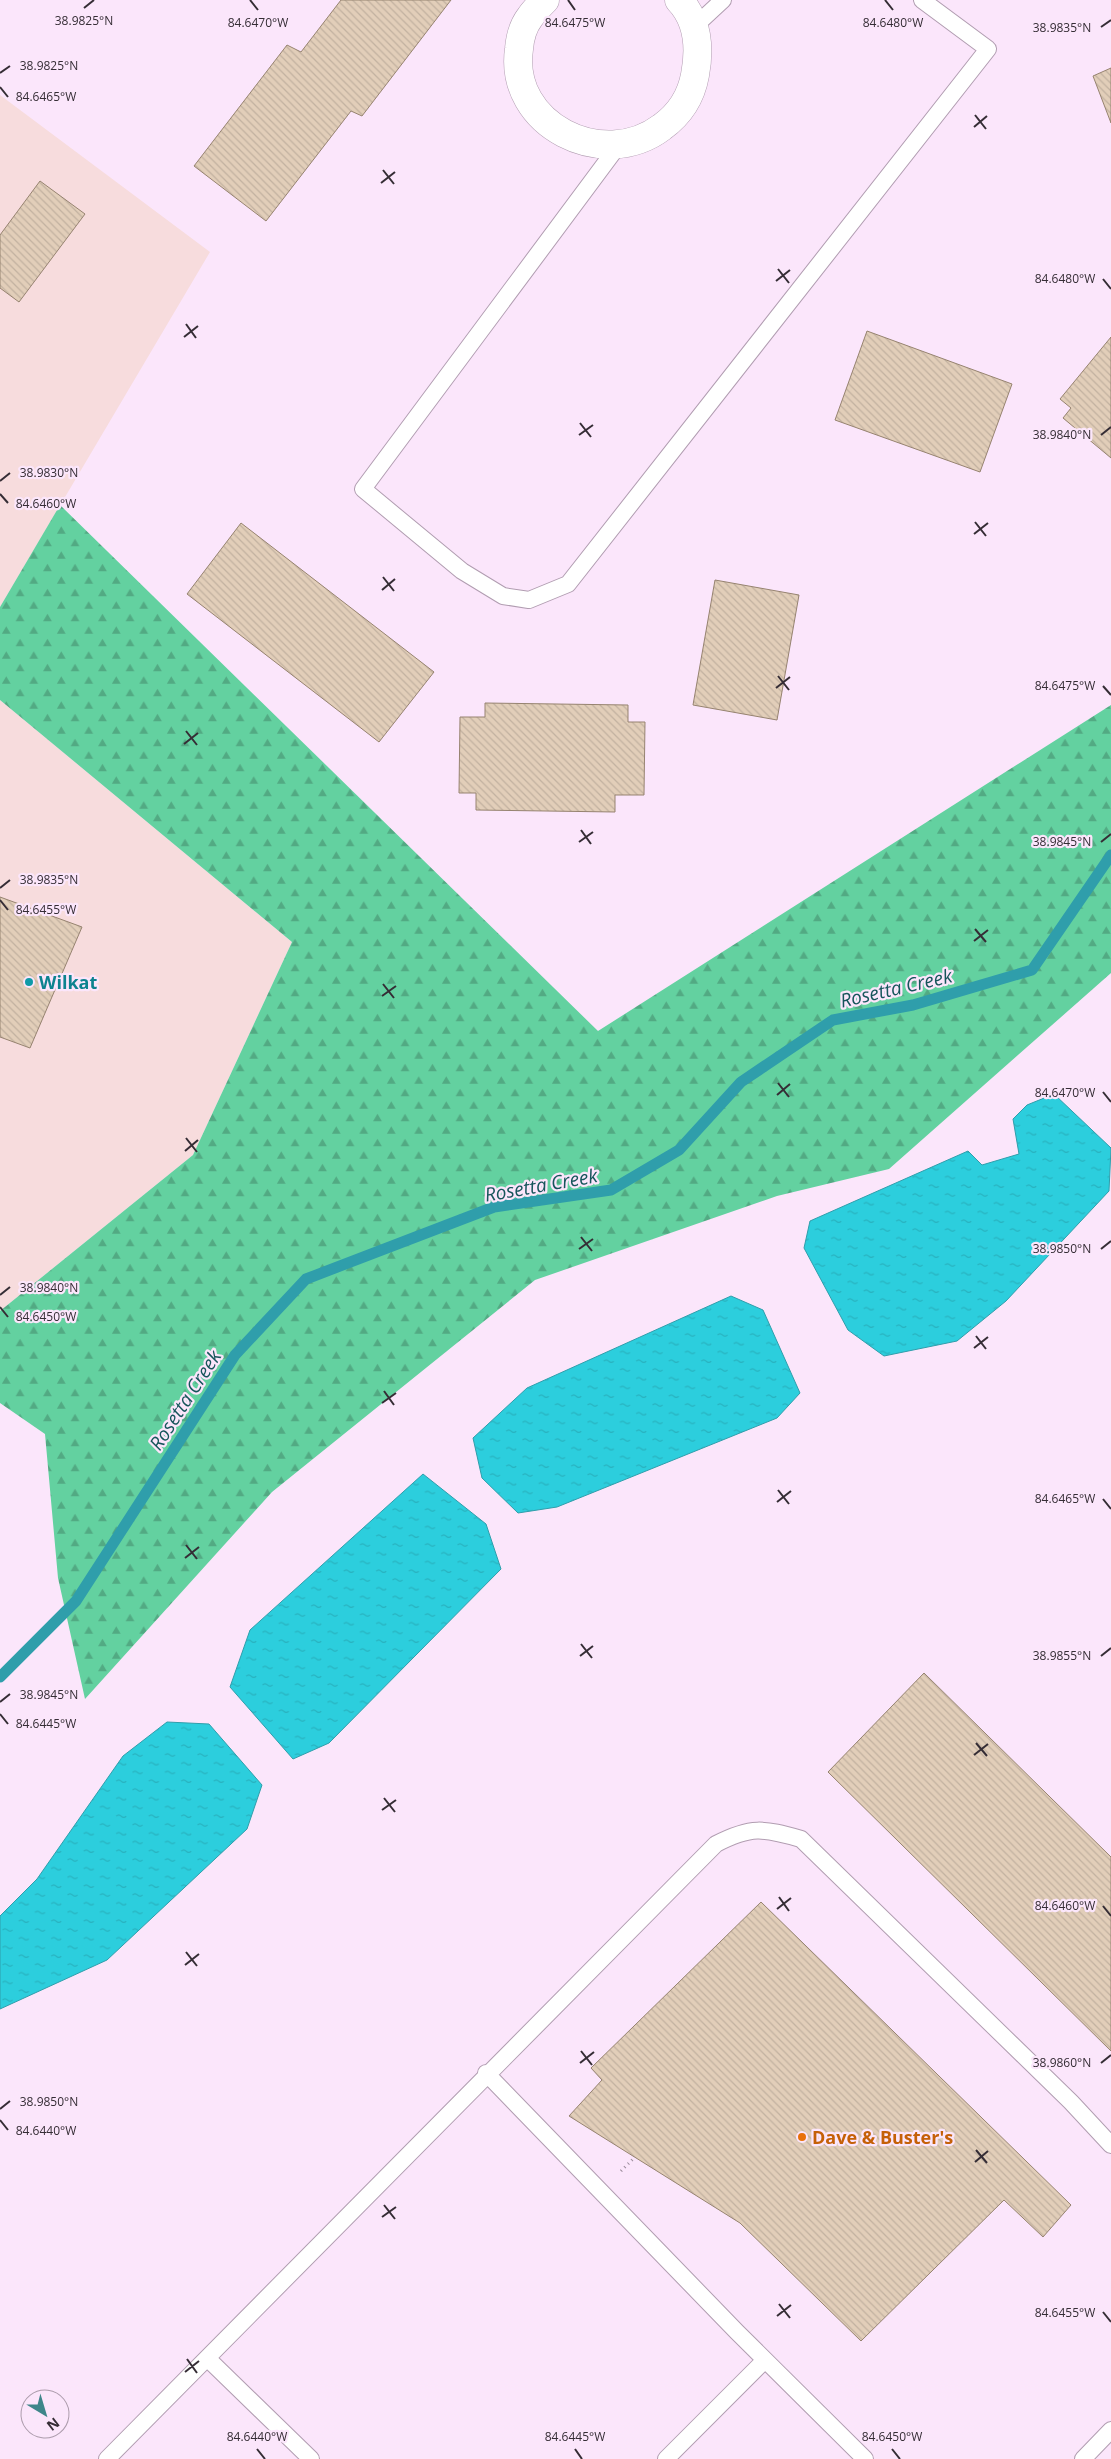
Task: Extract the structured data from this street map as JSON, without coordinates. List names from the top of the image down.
{
  "water": ["Rosetta Creek"],
  "places": ["Wilkat", "Dave & Buster's"],
  "north": "bottom right",
  "coordinates": [
    "38.9825°N",
    "84.6470°W",
    "84.6475°W",
    "84.6480°W",
    "38.9835°N",
    "84.6465°W",
    "38.9840°N",
    "38.9830°N",
    "84.6460°W",
    "38.9845°N",
    "84.6455°W",
    "38.9850°N",
    "84.6450°W",
    "38.9855°N",
    "84.6445°W",
    "38.9860°N",
    "84.6440°W"
  ]
}
